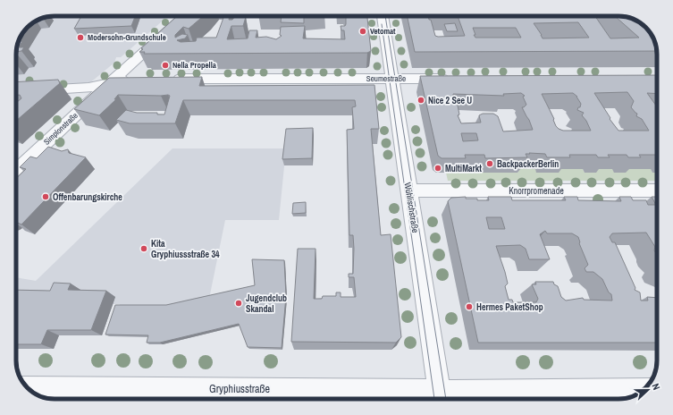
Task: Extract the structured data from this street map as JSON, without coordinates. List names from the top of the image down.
{
  "streets": {
    "street": [
      "Seumestraße",
      "Simplonstraße",
      "Knorrpromenade",
      "Wühlischstraße",
      "Gryphiusstraße"
    ]
  },
  "crossings": [
    ["Seumestraße", "Wühlischstraße"],
    ["Knorrpromenade", "Wühlischstraße"],
    ["Wühlischstraße", "Gryphiusstraße"]
  ],
  "places": [
    "Vetomat",
    "Modersohn-Grundschule",
    "Nella Propella",
    "Nice 2 See U",
    "BackpackerBerlin",
    "MultiMarkt",
    "Offenbarungskirche",
    "Kita Gryphiussstraße 34",
    "Jugendclub Skandal",
    "Hermes PaketShop"
  ],
  "north": "right"
}
